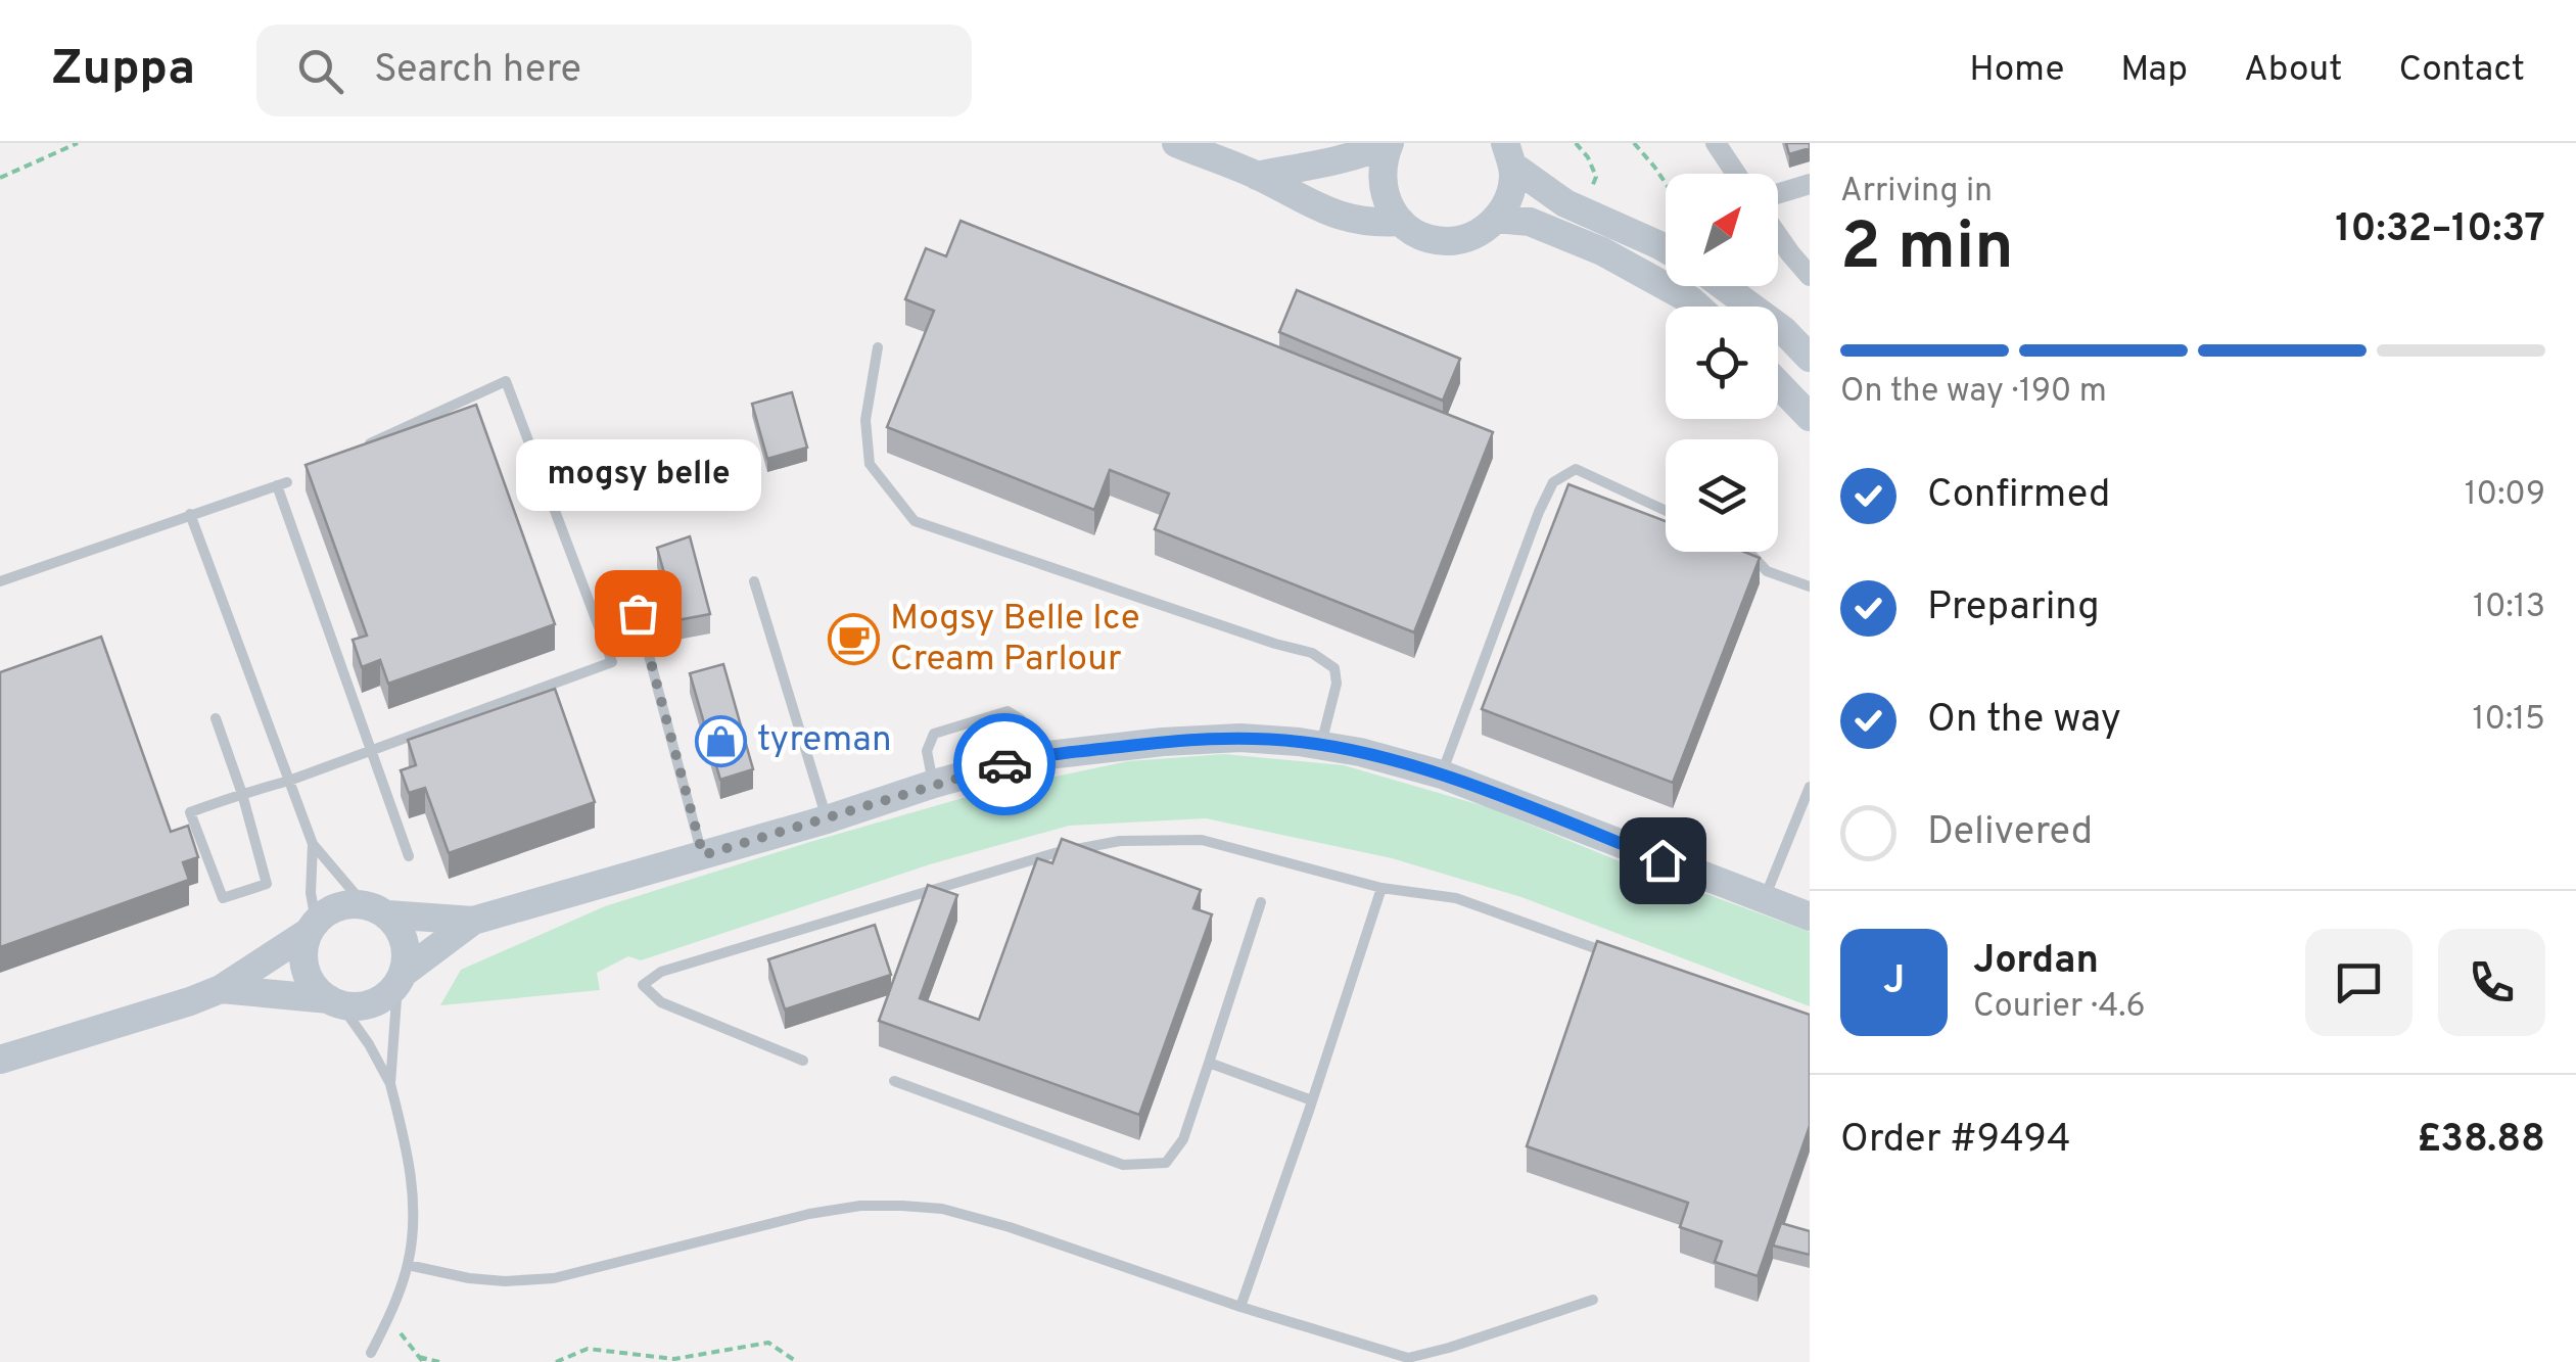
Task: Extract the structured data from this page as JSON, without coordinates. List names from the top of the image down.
{
  "places": {
    "other": ["mogsy belle"],
    "cafe": ["Mogsy Belle Ice Cream Parlour"],
    "shop": ["tyreman"]
  },
  "north": "top right",
  "page": {
    "header": "Zuppa",
    "search": "Search here",
    "nav": [
      "Home",
      "Map",
      "About",
      "Contact"
    ],
    "heading": ["2 min", "Arriving in", "10:32–10:37"],
    "panel": [
      "Jordan",
      "Courier · 4.6",
      "Order #9494",
      "£38.88"
    ],
    "bar": "On the way · 190 m",
    "bubble": "mogsy belle",
    "list": [
      ["Confirmed", "10:09"],
      ["Preparing", "10:13"],
      ["On the way", "10:15"],
      "Delivered"
    ],
    "round": "J"
  }
}
